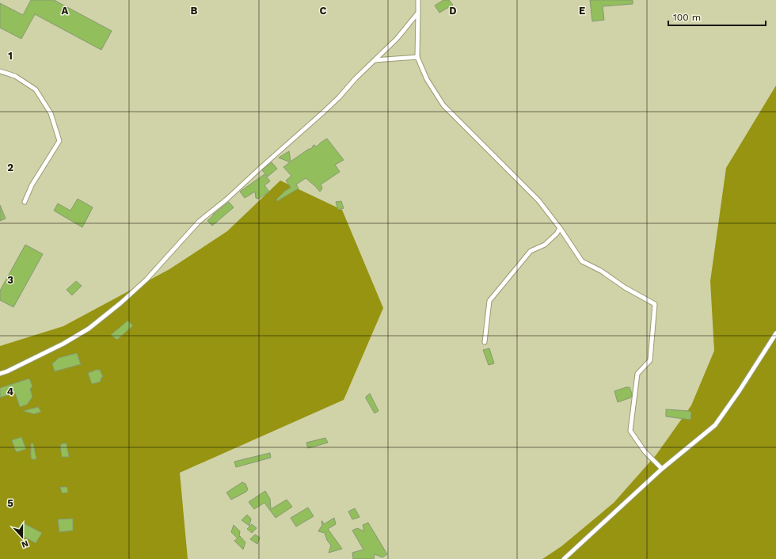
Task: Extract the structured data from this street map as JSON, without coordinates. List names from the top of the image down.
{
  "scale_bar": "100 m",
  "north": "bottom",
  "grid": {
    "columns": [
      "A",
      "B",
      "C",
      "D",
      "E"
    ],
    "rows": [
      "1",
      "2",
      "3",
      "4",
      "5"
    ]
  }
}
